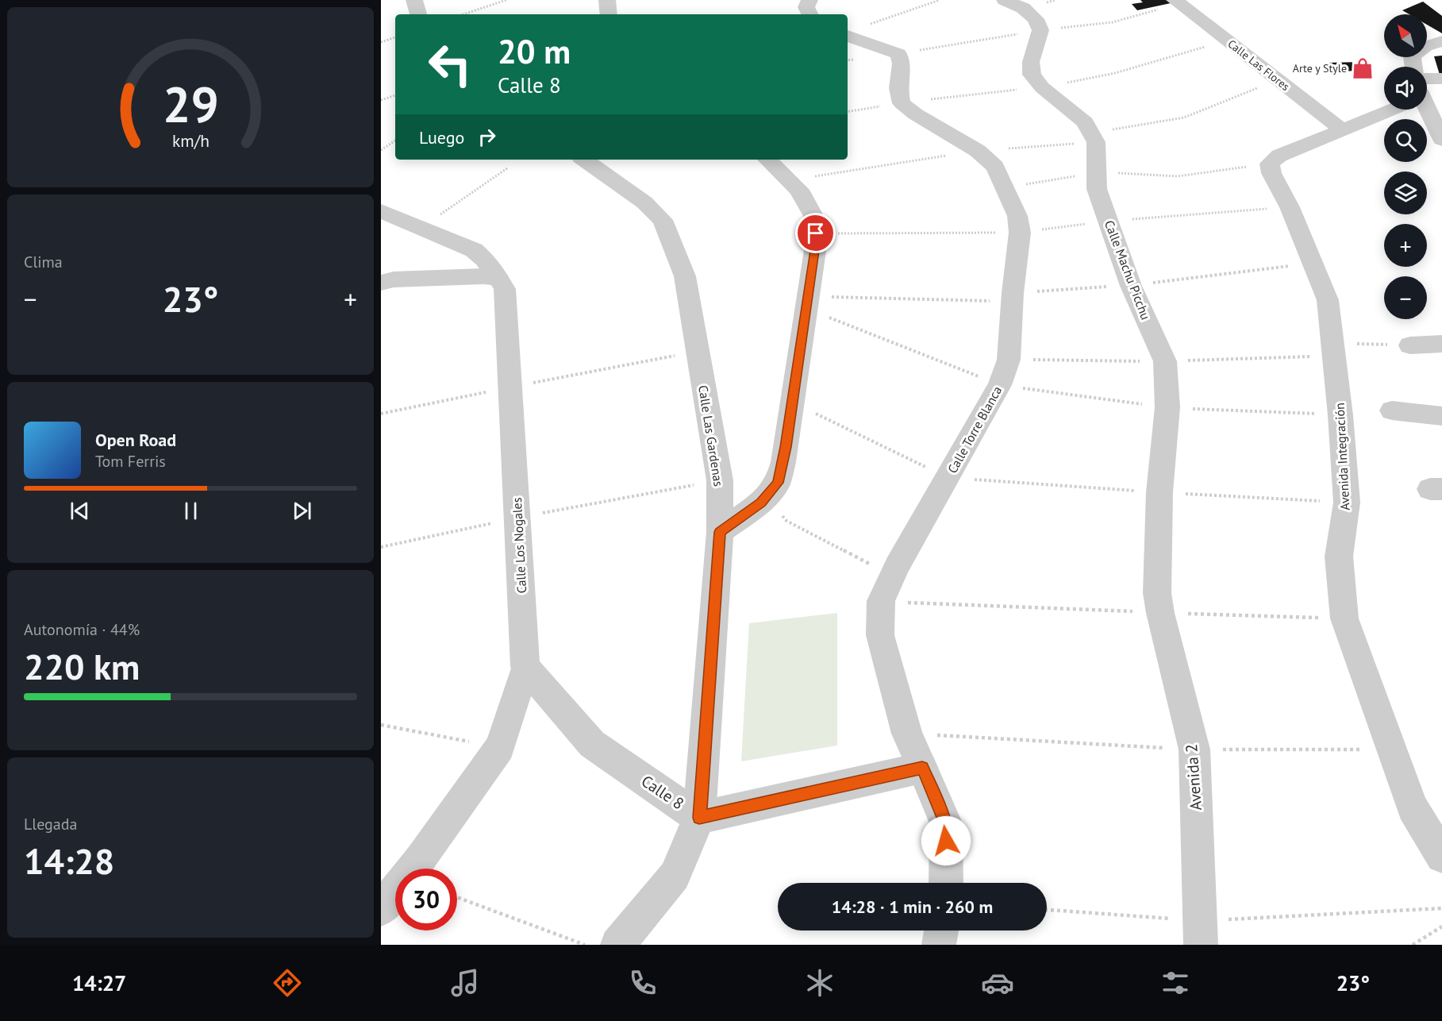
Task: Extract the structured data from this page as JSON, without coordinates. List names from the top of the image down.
{
  "streets": {
    "street": [
      "Calle Las Flores",
      "Calle Machu Picchu",
      "Calle Torre Blanca",
      "Calle Las Gardenas",
      "Avenida Integración",
      "Calle Los Nogales",
      "Avenida 2",
      "Calle 8"
    ]
  },
  "crossings": [
    ["Calle Machu Picchu", "Avenida 2"],
    ["Calle Las Gardenas", "Calle 8"],
    ["Calle Los Nogales", "Calle 8"]
  ],
  "places": {
    "shop": ["Arte y Style"]
  },
  "north": "top left",
  "page": {
    "map_buttons": ["+", "−"],
    "turn": ["20 m", "Calle 8"],
    "then": "Luego",
    "tile": [
      "Clima",
      ["Autonomía · 44%", "220 km"],
      ["Llegada", "14:28"]
    ],
    "heat": ["−", "23°", "+"],
    "song": ["Open Road", "Tom Ferris"],
    "limit": "30",
    "trip": "14:28 · 1 min · 260 m",
    "tabs": ["14:27", "23°"],
    "gauge": ["29", "km/h"]
  }
}
